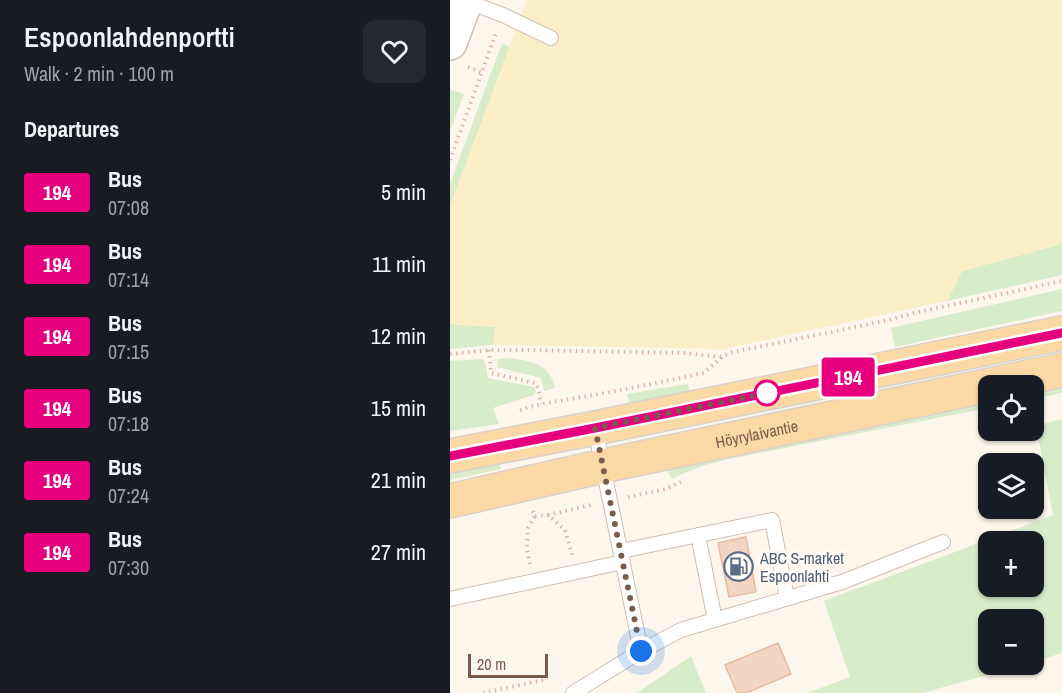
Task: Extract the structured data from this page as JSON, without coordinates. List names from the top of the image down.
{
  "streets": {
    "main road": ["Höyrylaivantie"]
  },
  "places": {
    "fuel station": ["ABC S-market Espoonlahti"]
  },
  "lines": ["bus line 194"],
  "scale_bar": "20 m",
  "page": {
    "heading": [
      ["Espoonlahdenportti", "Walk · 2 min · 100 m"],
      "Departures"
    ],
    "on_map": "194",
    "list": [
      {
        "mark": "194",
        "name": "Bus",
        "note": "07:08",
        "value": "5 min"
      },
      {
        "mark": "194",
        "name": "Bus",
        "note": "07:14",
        "value": "11 min"
      },
      {
        "mark": "194",
        "name": "Bus",
        "note": "07:15",
        "value": "12 min"
      },
      {
        "mark": "194",
        "name": "Bus",
        "note": "07:18",
        "value": "15 min"
      },
      {
        "mark": "194",
        "name": "Bus",
        "note": "07:24",
        "value": "21 min"
      },
      {
        "mark": "194",
        "name": "Bus",
        "note": "07:30",
        "value": "27 min"
      }
    ],
    "map_buttons": ["+", "−"],
    "scale": "20 m"
  }
}
